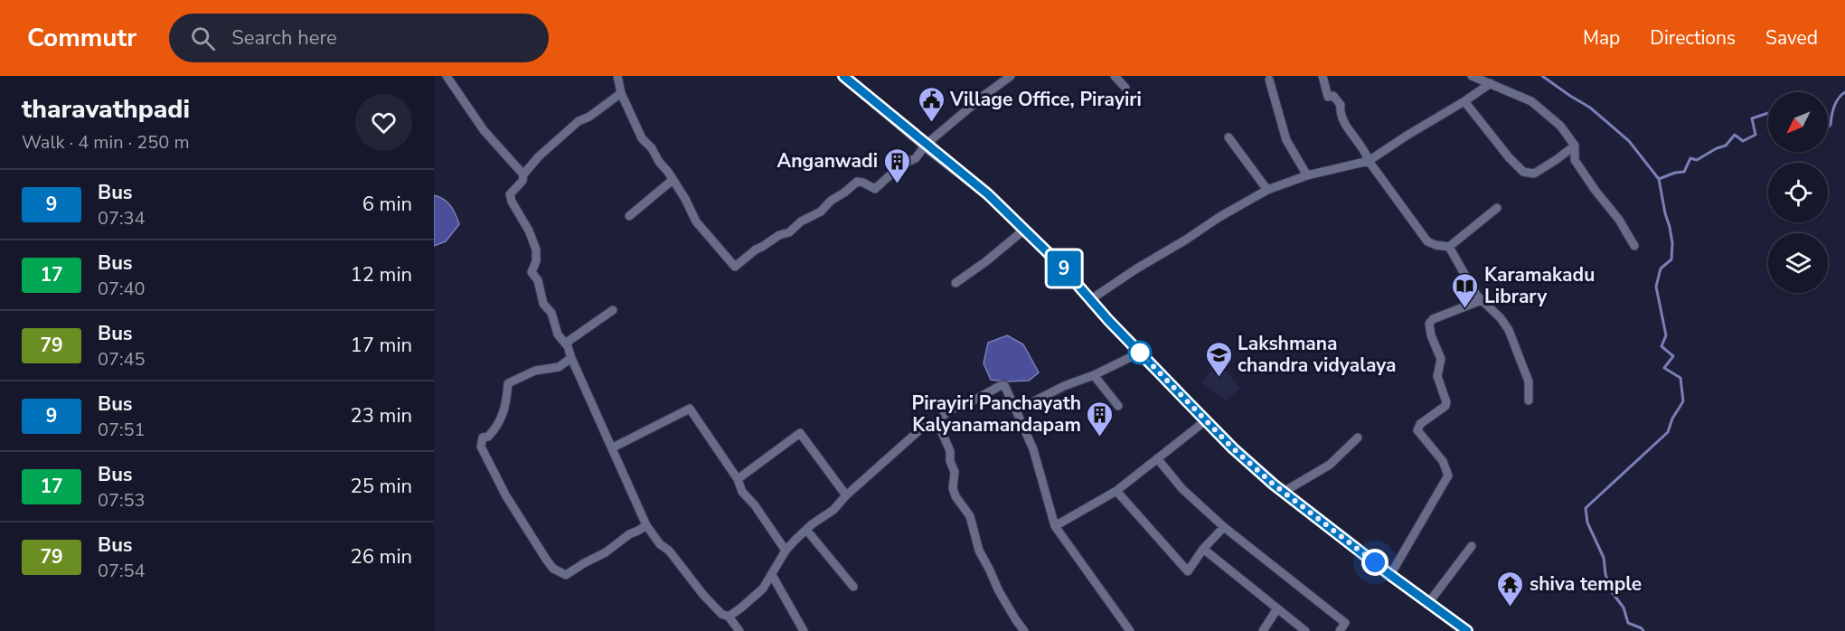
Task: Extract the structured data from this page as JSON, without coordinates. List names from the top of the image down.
{
  "places": {
    "public building": ["Village Office, Pirayiri"],
    "building": ["Anganwadi", "Pirayiri Panchayath Kalyanamandapam"],
    "library": ["Karamakadu Library"],
    "school or university": ["Lakshmana chandra vidyalaya"],
    "temple": ["shiva temple"]
  },
  "lines": ["bus line 9"],
  "north": "bottom left",
  "page": {
    "header": "Commutr",
    "search": "Search here",
    "nav": ["Map", "Directions", "Saved"],
    "heading": ["tharavathpadi", "Walk · 4 min · 250 m"],
    "on_map": "9",
    "list": [
      {
        "mark": "9",
        "name": "Bus",
        "note": "07:34",
        "value": "6 min"
      },
      {
        "mark": "17",
        "name": "Bus",
        "note": "07:40",
        "value": "12 min"
      },
      {
        "mark": "79",
        "name": "Bus",
        "note": "07:45",
        "value": "17 min"
      },
      {
        "mark": "9",
        "name": "Bus",
        "note": "07:51",
        "value": "23 min"
      },
      {
        "mark": "17",
        "name": "Bus",
        "note": "07:53",
        "value": "25 min"
      },
      {
        "mark": "79",
        "name": "Bus",
        "note": "07:54",
        "value": "26 min"
      }
    ]
  }
}
